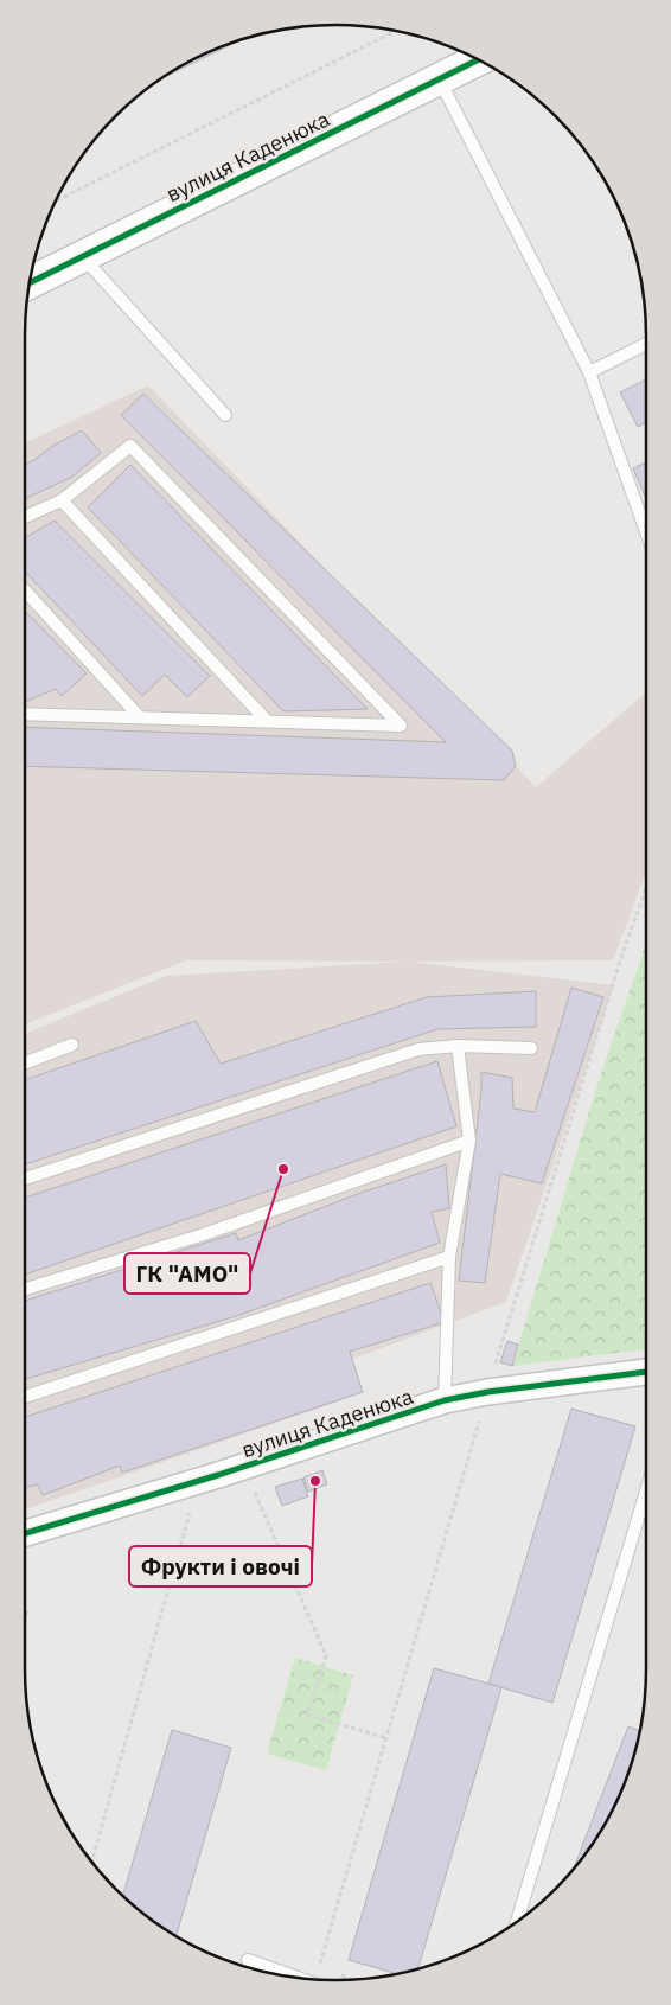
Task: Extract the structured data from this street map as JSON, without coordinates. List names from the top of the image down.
{
  "streets": {
    "street": ["вулиця Каденюка"]
  },
  "places": ["ГК \"АМО\"", "Фрукти і овочі"]
}
